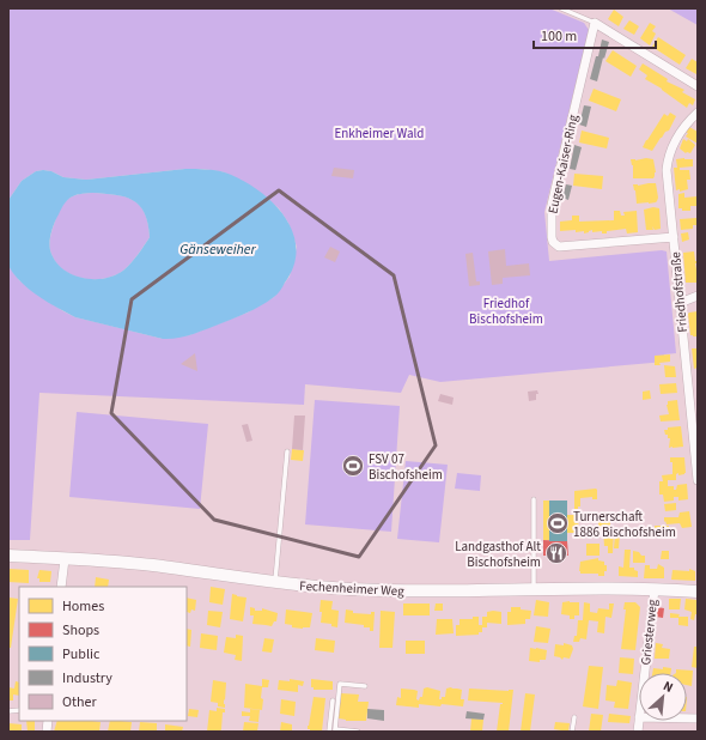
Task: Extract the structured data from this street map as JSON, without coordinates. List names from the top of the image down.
{
  "streets": {
    "street": [
      "Eugen-Kaiser-Ring",
      "Friedhofstraße",
      "Fechenheimer Weg",
      "Griesterweg"
    ]
  },
  "crossings": [
    ["Eugen-Kaiser-Ring", "Friedhofstraße"],
    ["Fechenheimer Weg", "Griesterweg"]
  ],
  "water": ["Gänseweiher"],
  "parks": ["Enkheimer Wald", "Friedhof Bischofsheim"],
  "places": {
    "sports": ["FSV 07 Bischofsheim", "Turnerschaft 1886 Bischofsheim"],
    "restaurant": ["Landgasthof Alt Bischofsheim"]
  },
  "legend": [
    "Homes",
    "Shops",
    "Public",
    "Industry",
    "Other"
  ],
  "scale_bar": "100 m",
  "north": "top right"
}
